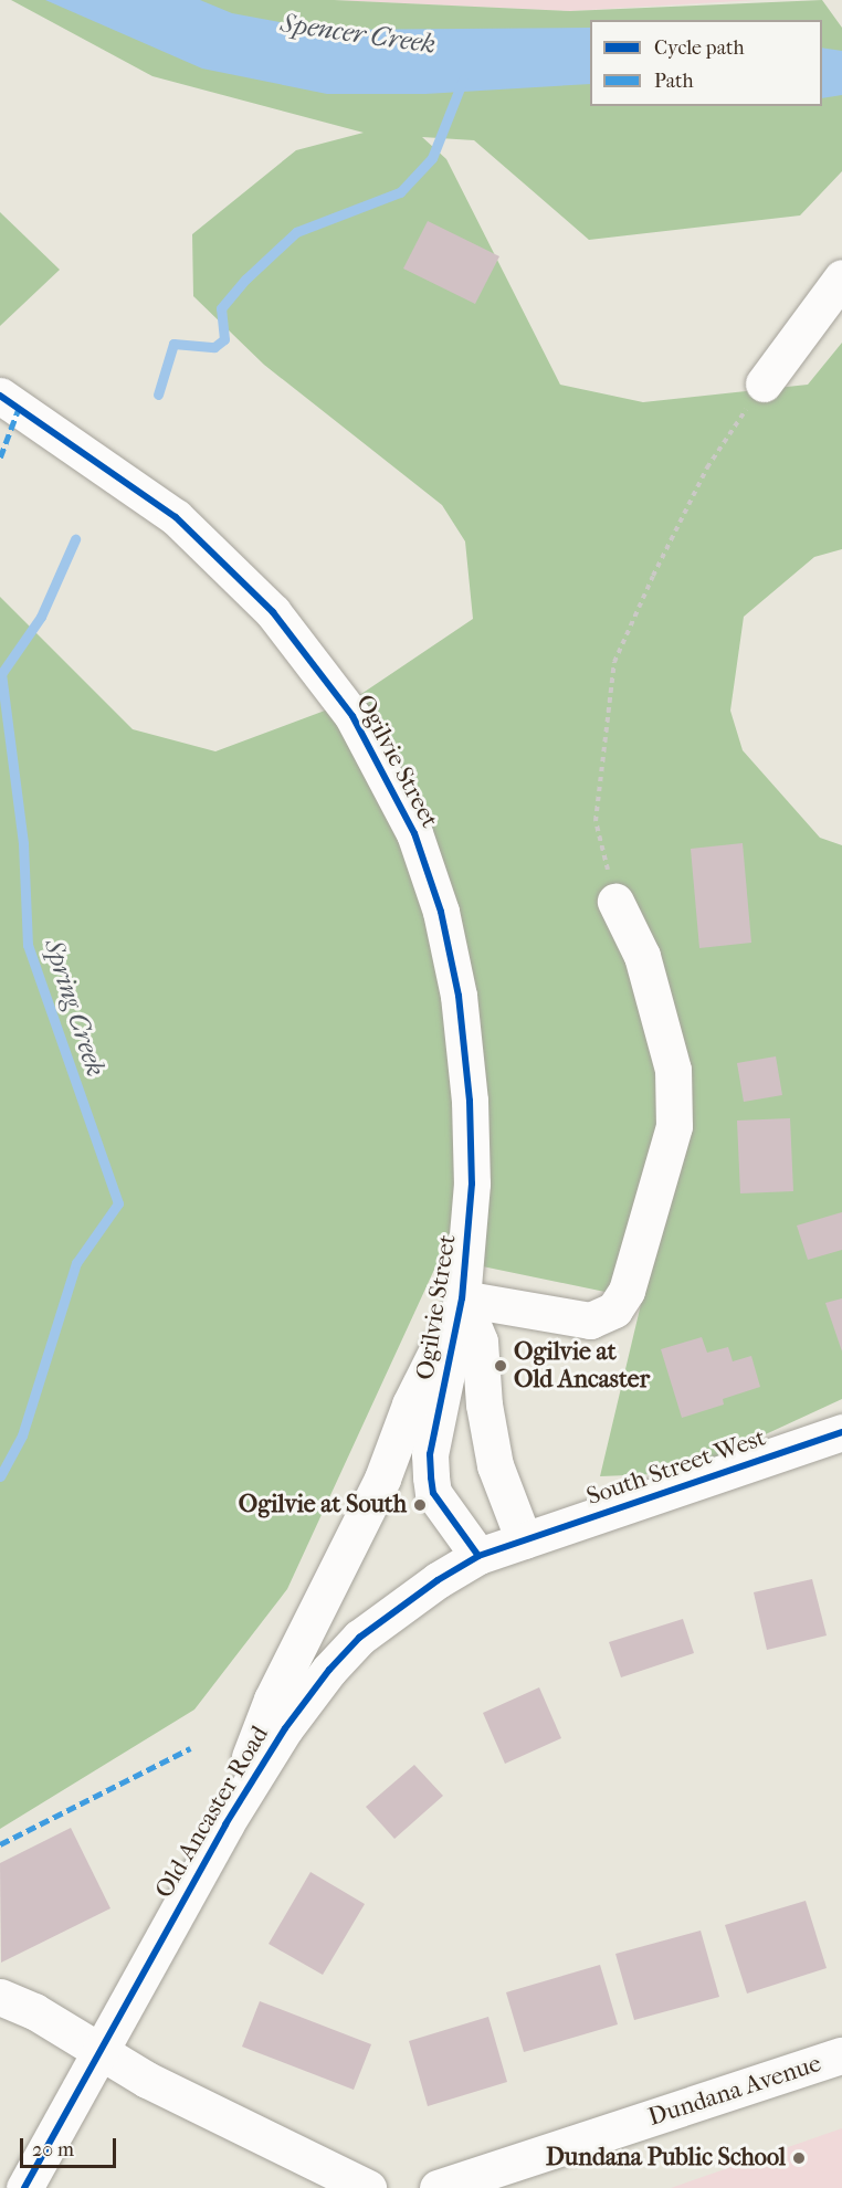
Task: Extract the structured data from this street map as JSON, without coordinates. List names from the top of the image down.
{
  "streets": {
    "street": [
      "Ogilvie Street",
      "South Street West",
      "Old Ancaster Road",
      "Dundana Avenue"
    ]
  },
  "crossings": [
    ["Ogilvie Street", "South Street West"],
    ["Ogilvie Street", "Old Ancaster Road"],
    ["South Street West", "Old Ancaster Road"]
  ],
  "water": ["Spencer Creek", "Spring Creek"],
  "places": ["Ogilvie at Old Ancaster", "Ogilvie at South", "Dundana Public School"],
  "legend": ["Cycle path", "Path"],
  "scale_bar": "20 m"
}
